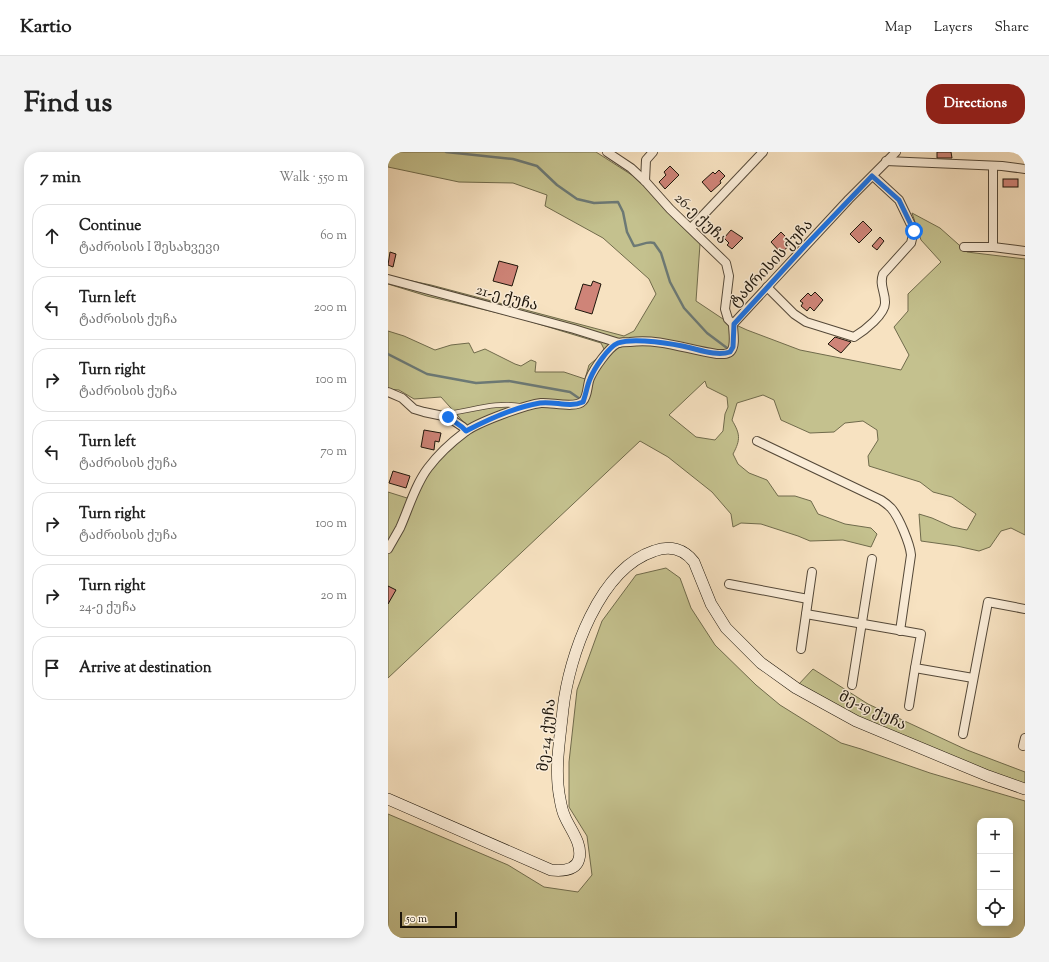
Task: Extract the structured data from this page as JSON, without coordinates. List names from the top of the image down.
{
  "streets": {
    "street": [
      "26-ე ქუჩა",
      "ტაძრისის ქუჩა",
      "21-ე ქუჩა",
      "მე-19 ქუჩა",
      "მე-14 ქუჩა"
    ]
  },
  "crossings": [
    ["26-ე ქუჩა", "ტაძრისის ქუჩა"],
    ["ტაძრისის ქუჩა", "21-ე ქუჩა"],
    ["მე-19 ქუჩა", "მე-14 ქუჩა"]
  ],
  "scale_bar": "50 m",
  "page": {
    "header": "Kartio",
    "nav": ["Map", "Layers", "Share"],
    "title": "Find us",
    "buttons": "Directions",
    "heading": ["7 min", "Walk · 550 m"],
    "list": [
      ["Continue", "ტაძრისის I შესახვევი", "60 m"],
      ["Turn left", "ტაძრისის ქუჩა", "200 m"],
      ["Turn right", "ტაძრისის ქუჩა", "100 m"],
      ["Turn left", "ტაძრისის ქუჩა", "70 m"],
      ["Turn right", "ტაძრისის ქუჩა", "100 m"],
      ["Turn right", "24-ე ქუჩა", "20 m"],
      "Arrive at destination"
    ],
    "map_buttons": ["+", "−"],
    "scale": "50 m"
  }
}
